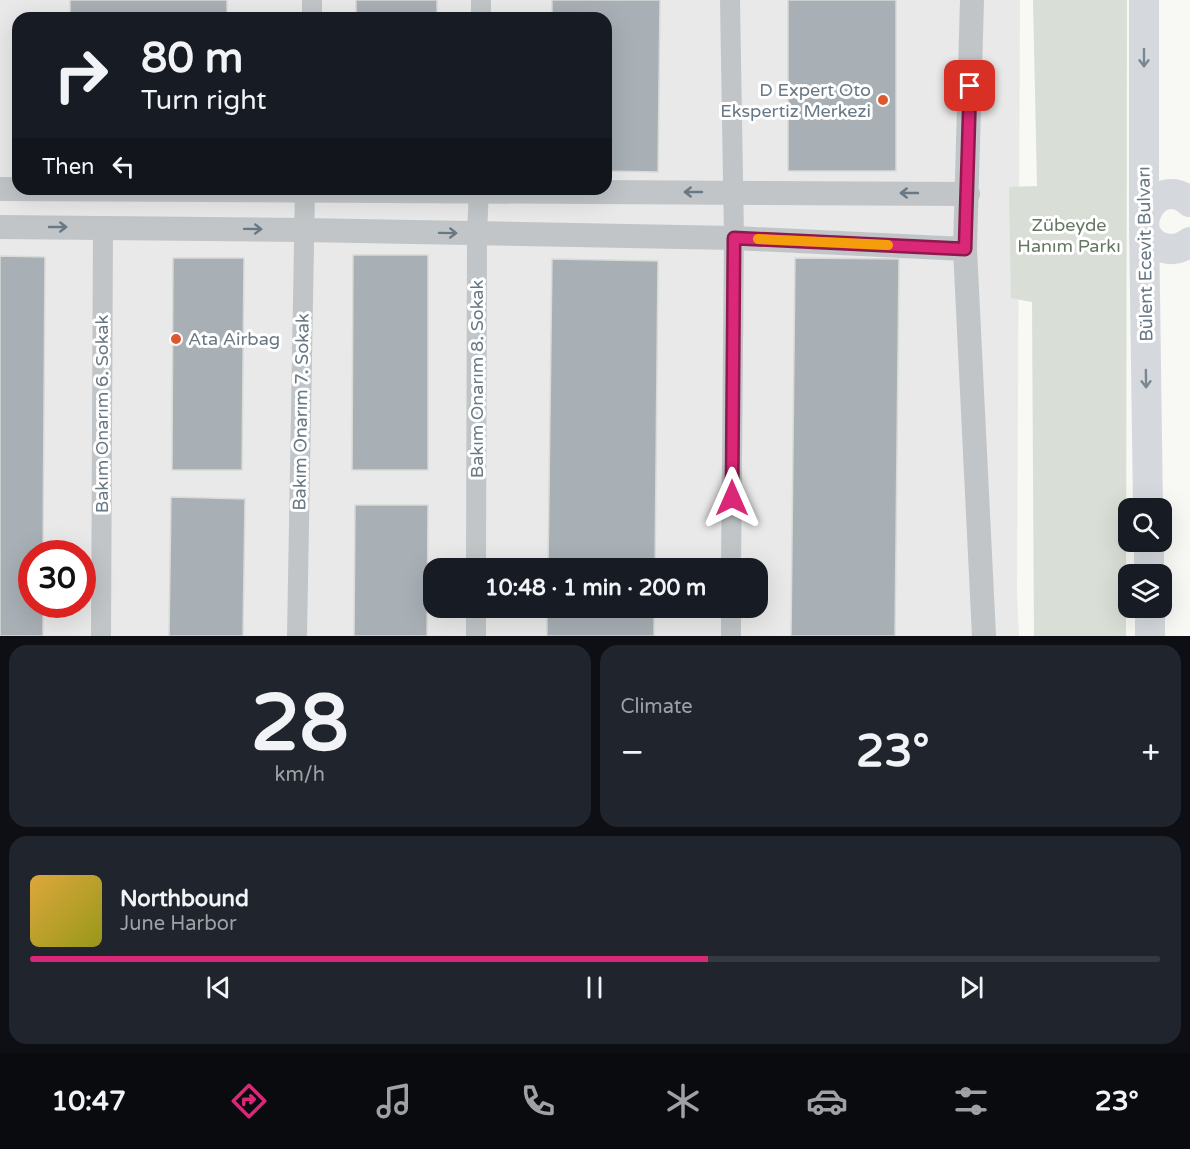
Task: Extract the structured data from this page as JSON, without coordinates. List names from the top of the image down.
{
  "streets": {
    "main road": ["Bülent Ecevit Bulvarı"],
    "street": ["Bakım Onarım 8. Sokak", "Bakım Onarım 7. Sokak", "Bakım Onarım 6. Sokak"]
  },
  "one_way": ["Bülent Ecevit Bulvarı"],
  "parks": ["Zübeyde Hanım Parkı"],
  "places": ["D Expert Oto Ekspertiz Merkezi", "Ata Airbag"],
  "page": {
    "turn": ["80 m", "Turn right"],
    "then": "Then",
    "limit": "30",
    "trip": "10:48 · 1 min · 200 m",
    "tile": [
      ["28", "km/h"],
      "Climate"
    ],
    "heat": ["−", "23°", "+"],
    "song": ["Northbound", "June Harbor"],
    "tabs": ["10:47", "23°"]
  }
}
